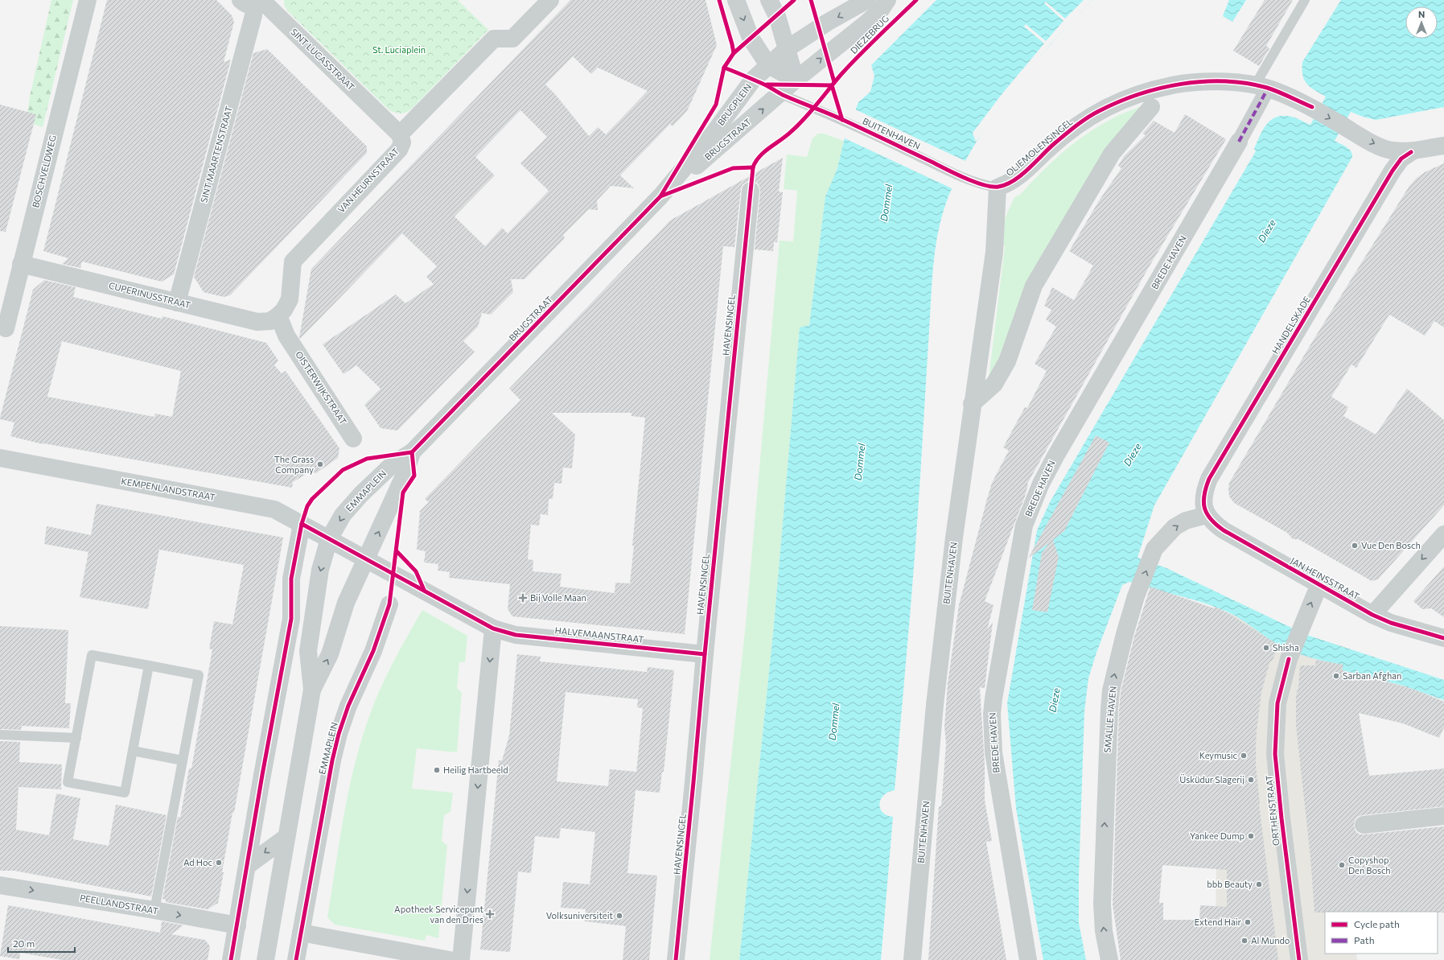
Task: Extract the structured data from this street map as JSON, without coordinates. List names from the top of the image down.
{
  "streets": {
    "street": [
      "SINT LUCASSTRAAT",
      "BRUGPLEIN",
      "BUITENHAVEN",
      "BRUGSTRAAT",
      "OLIEMOLENSINGEL",
      "SINT MAARTENSTRAAT",
      "BOSCHVELDWEG",
      "VAN HEURNSTRAAT",
      "BREDE HAVEN",
      "CUPERINUSSTRAAT",
      "HAVENSINGEL",
      "HANDELSKADE",
      "OISTERWIJKSTRAAT",
      "KEMPENLANDSTRAAT",
      "EMMAPLEIN",
      "JAN HEINSSTRAAT",
      "HALVEMAANSTRAAT",
      "SMALLE HAVEN",
      "ORTHENSTRAAT",
      "PEELLANDSTRAAT"
    ],
    "cycle path": ["DIEZEBRUG"]
  },
  "crossings": [
    ["SINT LUCASSTRAAT", "SINT MAARTENSTRAAT"],
    ["SINT LUCASSTRAAT", "VAN HEURNSTRAAT"],
    ["BRUGPLEIN", "BRUGSTRAAT"],
    ["BUITENHAVEN", "BRUGSTRAAT"],
    ["BUITENHAVEN", "OLIEMOLENSINGEL"],
    ["BRUGSTRAAT", "EMMAPLEIN"],
    ["OLIEMOLENSINGEL", "BREDE HAVEN"],
    ["OLIEMOLENSINGEL", "HANDELSKADE"],
    ["SINT MAARTENSTRAAT", "CUPERINUSSTRAAT"],
    ["BOSCHVELDWEG", "CUPERINUSSTRAAT"],
    ["VAN HEURNSTRAAT", "CUPERINUSSTRAAT"],
    ["VAN HEURNSTRAAT", "OISTERWIJKSTRAAT"],
    ["CUPERINUSSTRAAT", "OISTERWIJKSTRAAT"],
    ["HAVENSINGEL", "HALVEMAANSTRAAT"],
    ["HANDELSKADE", "JAN HEINSSTRAAT"],
    ["HANDELSKADE", "SMALLE HAVEN"],
    ["KEMPENLANDSTRAAT", "EMMAPLEIN"],
    ["JAN HEINSSTRAAT", "SMALLE HAVEN"],
    ["JAN HEINSSTRAAT", "ORTHENSTRAAT"]
  ],
  "one_way": [
    "OLIEMOLENSINGEL",
    "SMALLE HAVEN",
    "ORTHENSTRAAT",
    "PEELLANDSTRAAT"
  ],
  "water": ["Dommel", "Dieze"],
  "parks": ["St. Luciaplein"],
  "places": {
    "other": [
      "The Grass Company",
      "Vue Den Bosch",
      "Shisha",
      "Sarban Afghan",
      "Keymusic",
      "Heilig Hartbeeld",
      "Üsküdur Slagerij",
      "Yankee Dump",
      "Ad Hoc",
      "Copyshop Den Bosch",
      "bbb Beauty",
      "Volksuniversiteit",
      "Extend Hair",
      "Al Mundo"
    ],
    "health": ["Bij Volle Maan", "Apotheek Servicepunt van den Dries"]
  },
  "legend": ["Cycle path", "Path"],
  "scale_bar": "20 m",
  "north": "top"
}
